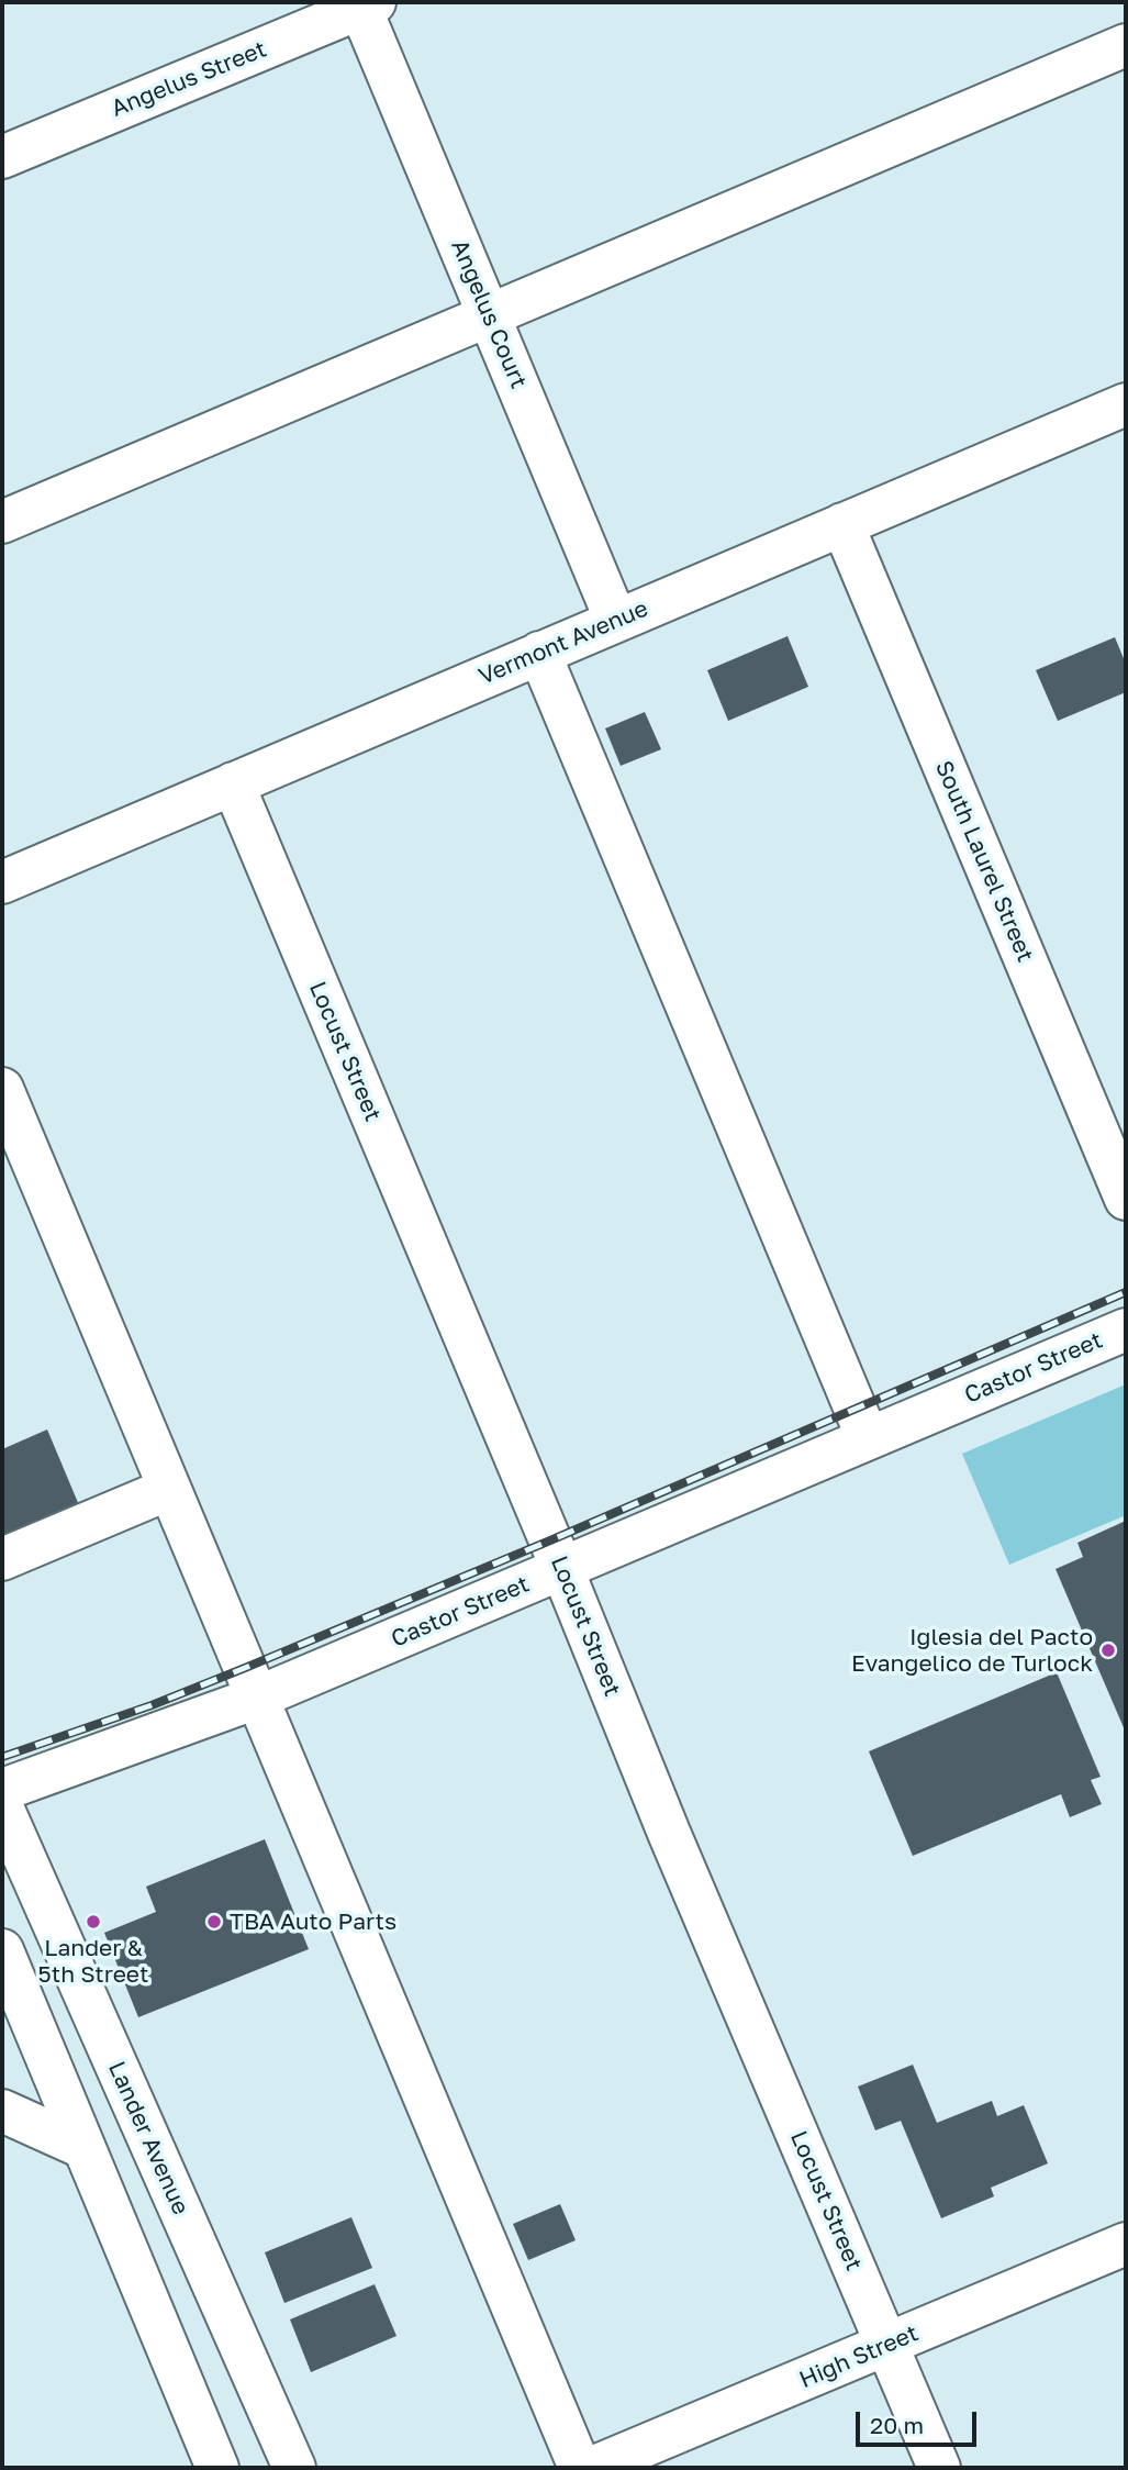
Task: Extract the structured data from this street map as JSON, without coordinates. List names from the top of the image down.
{
  "streets": {
    "street": [
      "Angelus Street",
      "Angelus Court",
      "Vermont Avenue",
      "South Laurel Street",
      "Locust Street",
      "Castor Street",
      "Lander Avenue",
      "High Street"
    ]
  },
  "crossings": [
    ["Angelus Street", "Angelus Court"],
    ["Angelus Court", "Vermont Avenue"],
    ["Vermont Avenue", "South Laurel Street"],
    ["Vermont Avenue", "Locust Street"],
    ["Locust Street", "Castor Street"],
    ["Locust Street", "High Street"]
  ],
  "places": ["Iglesia del Pacto Evangelico de Turlock", "Lander & 5th Street", "TBA Auto Parts"],
  "scale_bar": "20 m"
}
